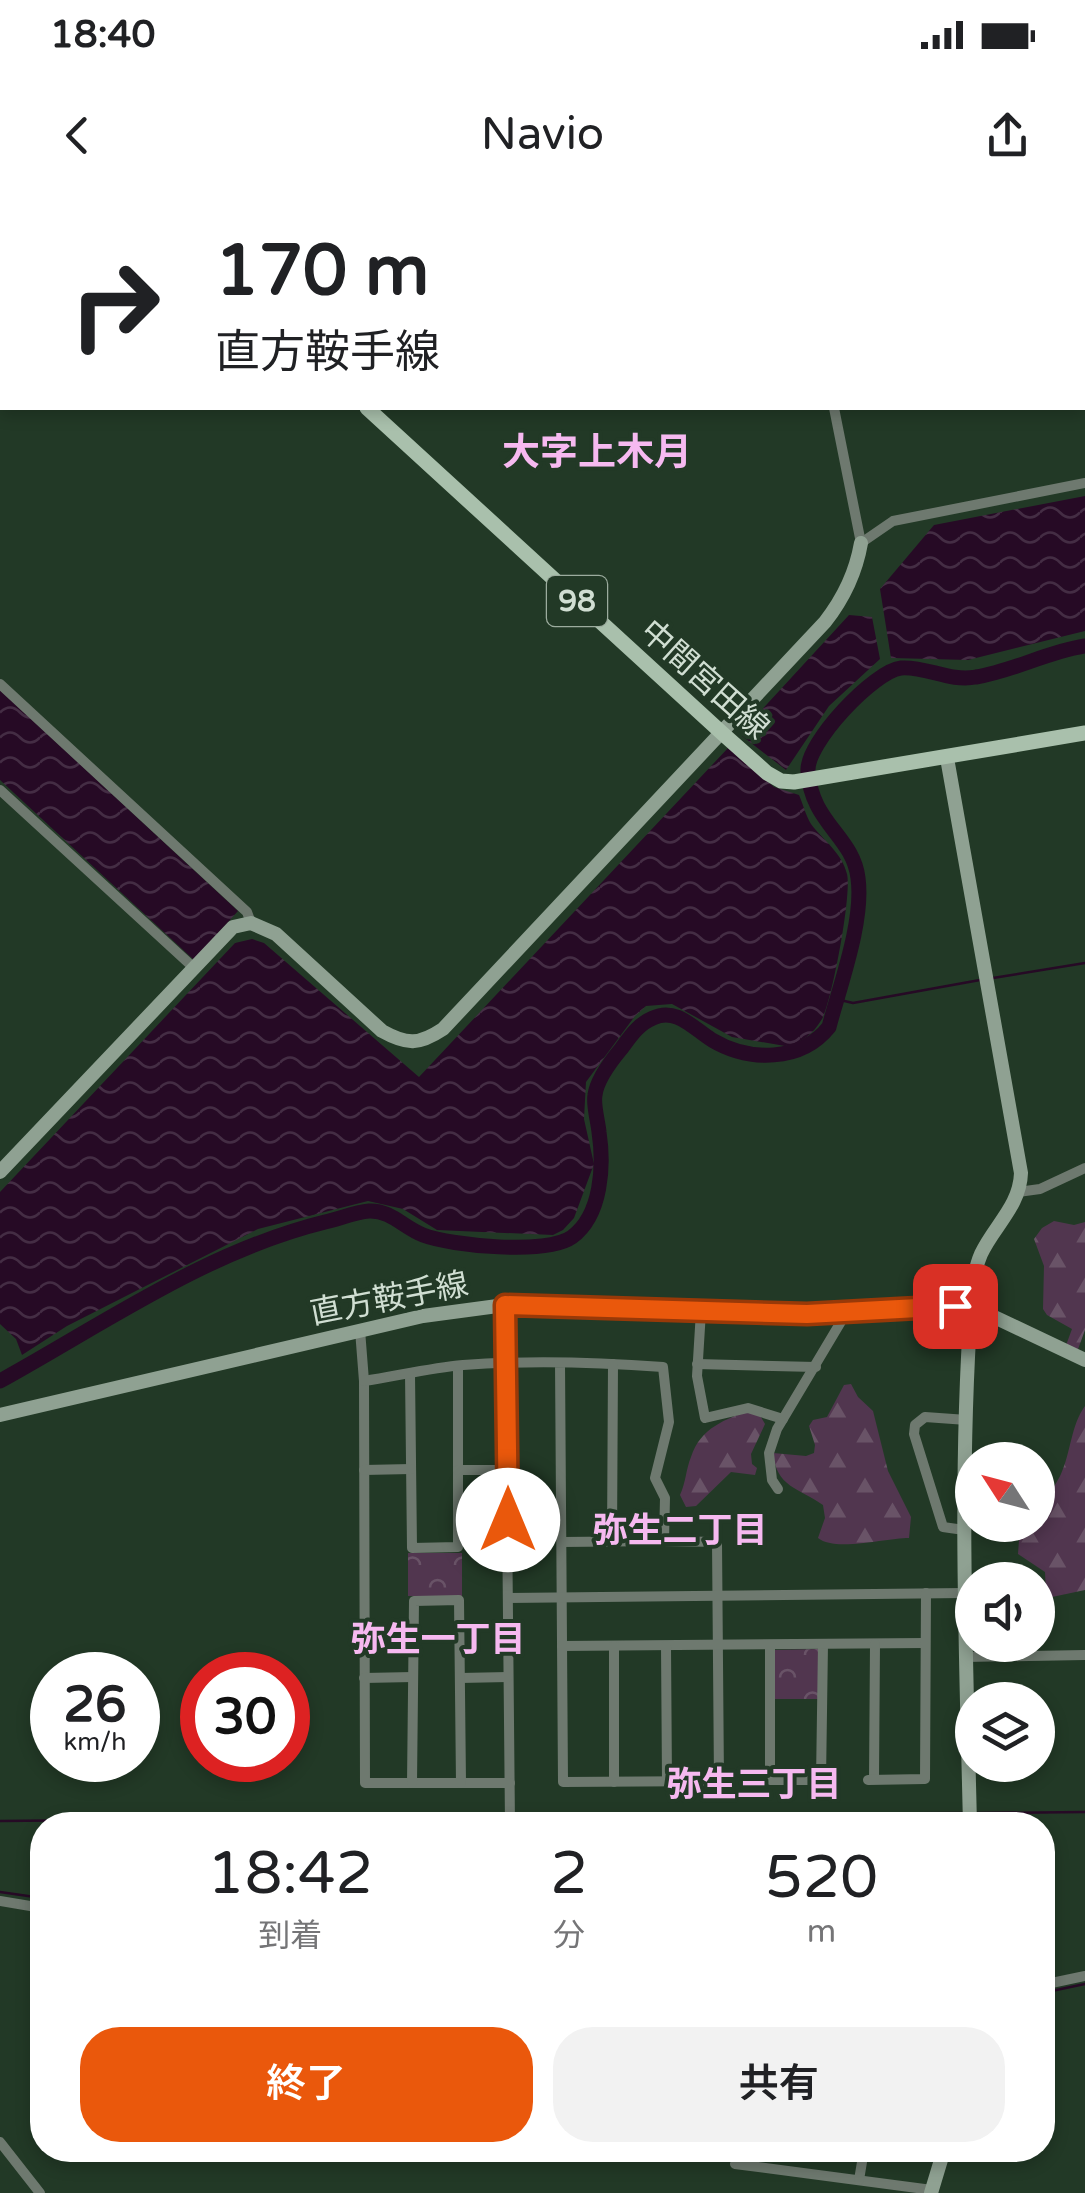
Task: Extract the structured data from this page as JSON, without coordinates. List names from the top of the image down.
{
  "streets": {
    "main road": ["98", "中間宮田線"],
    "street": ["直方鞍手線"]
  },
  "districts": [
    "大字上木月",
    "弥生二丁目",
    "弥生一丁目",
    "弥生三丁目"
  ],
  "north": "top left",
  "page": {
    "status": "18:40",
    "header": "Navio",
    "turn": ["170 m", "直方鞍手線"],
    "speed": "26 km/h",
    "limit": "30",
    "eta": [
      "18:42",
      "到着",
      "2",
      "分",
      "520",
      "m"
    ],
    "buttons": ["終了", "共有"]
  }
}
